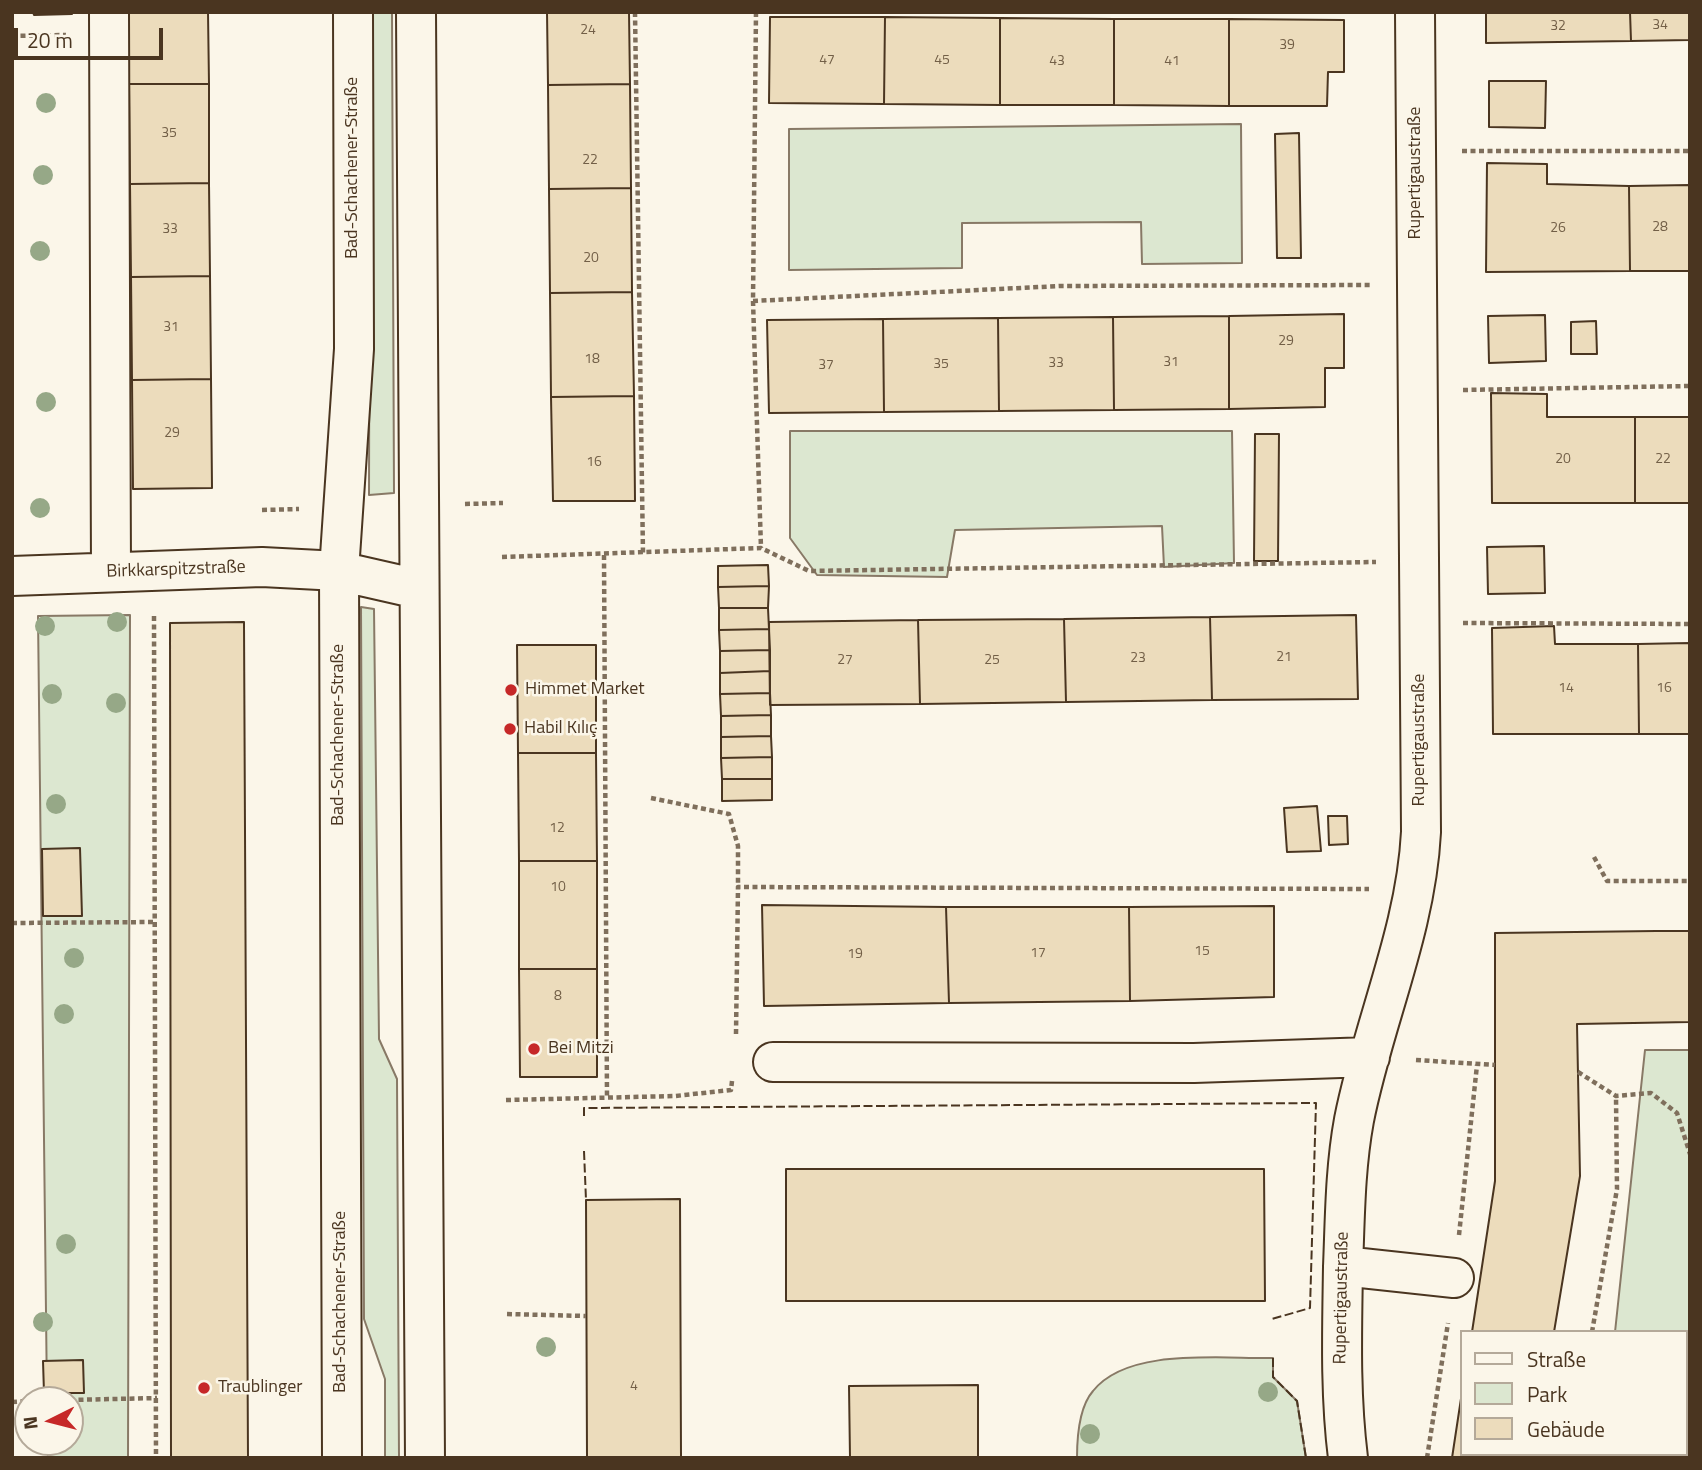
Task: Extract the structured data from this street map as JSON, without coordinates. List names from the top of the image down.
{
  "streets": {
    "main road": ["Bad-Schachener-Straße", "Rupertigaustraße", "Birkkarspitzstraße"]
  },
  "crossings": [
    ["Bad-Schachener-Straße", "Birkkarspitzstraße"]
  ],
  "places": [
    "Himmet Market",
    "Habil Kılıç",
    "Bei Mitzi",
    "Traublinger"
  ],
  "house_numbers": [
    "34",
    "32",
    "24",
    "39",
    "47",
    "45",
    "43",
    "41",
    "35",
    "22",
    "28",
    "26",
    "33",
    "20",
    "31",
    "29",
    "18",
    "31",
    "33",
    "35",
    "37",
    "29",
    "20",
    "22",
    "16",
    "21",
    "23",
    "27",
    "25",
    "14",
    "16",
    "12",
    "10",
    "15",
    "17",
    "19",
    "8",
    "4"
  ],
  "legend": ["Straße", "Park", "Gebäude"],
  "scale_bar": "20 m",
  "north": "left"
}
